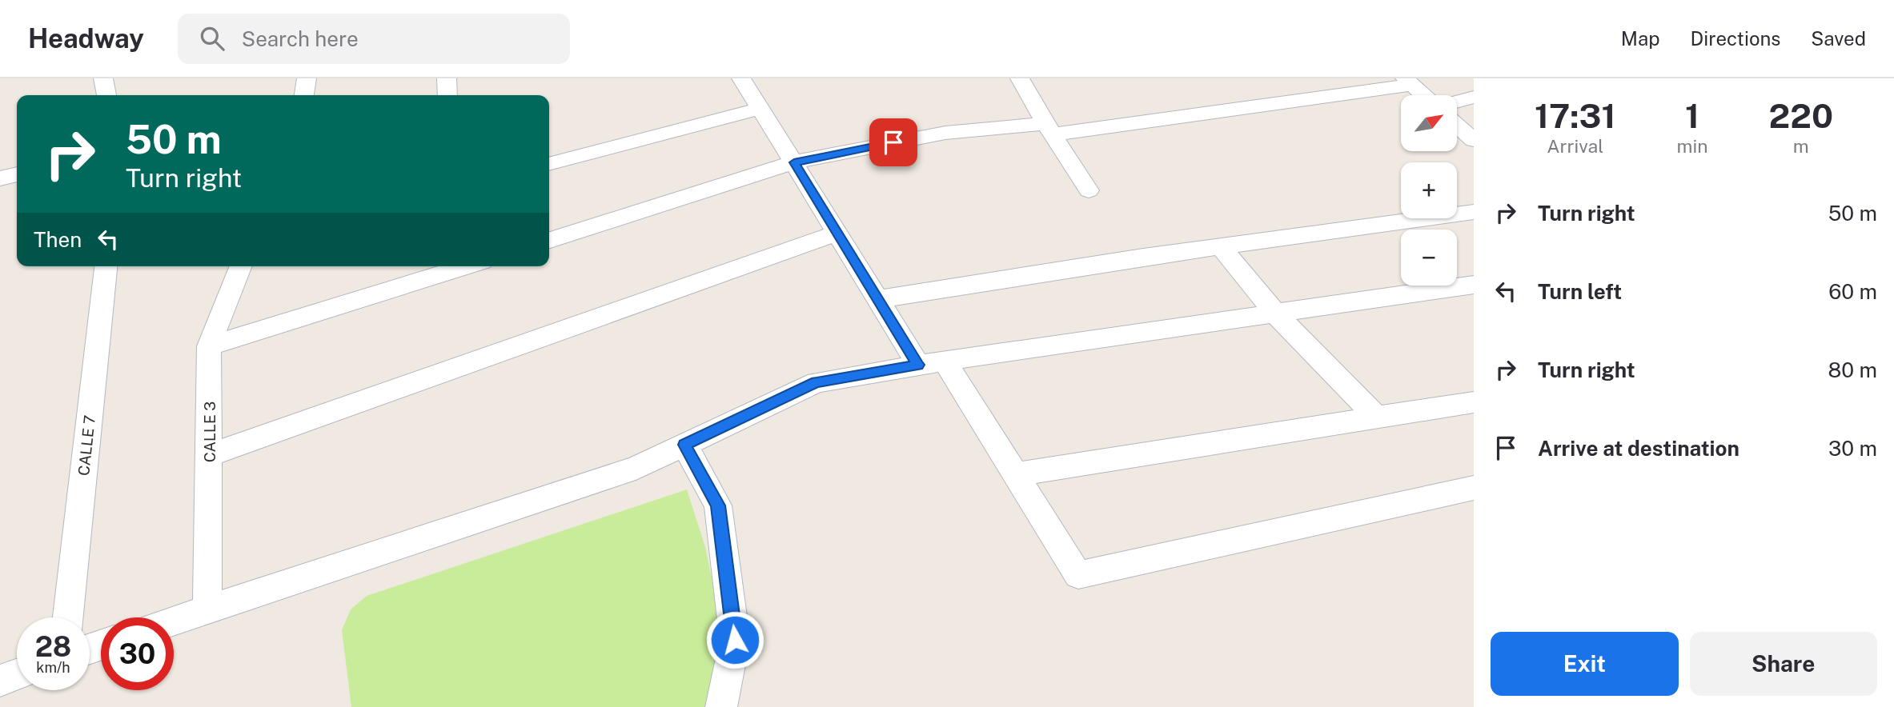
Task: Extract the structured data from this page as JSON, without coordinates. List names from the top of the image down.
{
  "streets": {
    "street": ["CALLE 3", "CALLE 7"]
  },
  "north": "top right",
  "page": {
    "header": "Headway",
    "search": "Search here",
    "nav": ["Map", "Directions", "Saved"],
    "eta": [
      "17:31",
      "Arrival",
      "1",
      "min",
      "220",
      "m"
    ],
    "map_buttons": ["+", "−"],
    "turn": ["50 m", "Turn right"],
    "list": [
      {
        "name": "Turn right",
        "value": "50 m"
      },
      {
        "name": "Turn left",
        "value": "60 m"
      },
      {
        "name": "Turn right",
        "value": "80 m"
      },
      {
        "name": "Arrive at destination",
        "value": "30 m"
      }
    ],
    "then": "Then",
    "speed": "28 km/h",
    "limit": "30",
    "buttons": ["Exit", "Share"]
  }
}
